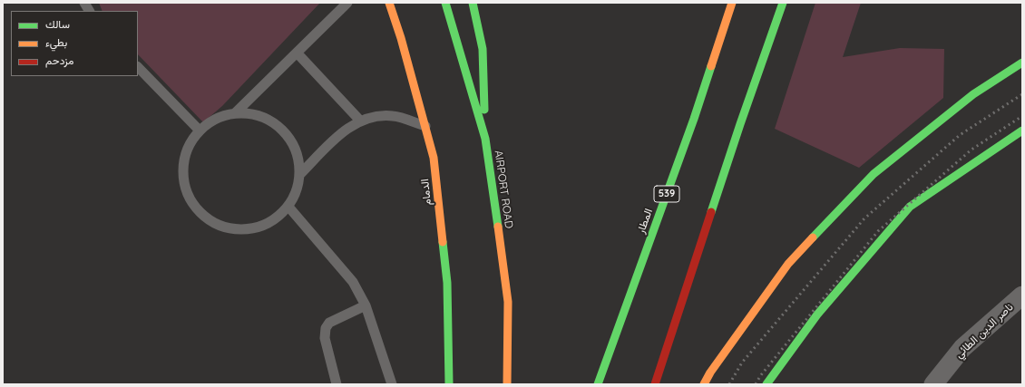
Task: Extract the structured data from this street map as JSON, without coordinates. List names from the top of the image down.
{
  "streets": {
    "main road": [
      "AIRPORT ROAD",
      "الدمام",
      "539",
      "المطار"
    ],
    "street": ["ناصر الدين الطائي"]
  },
  "legend": ["سالك", "بطيء", "مزدحم"]
}
